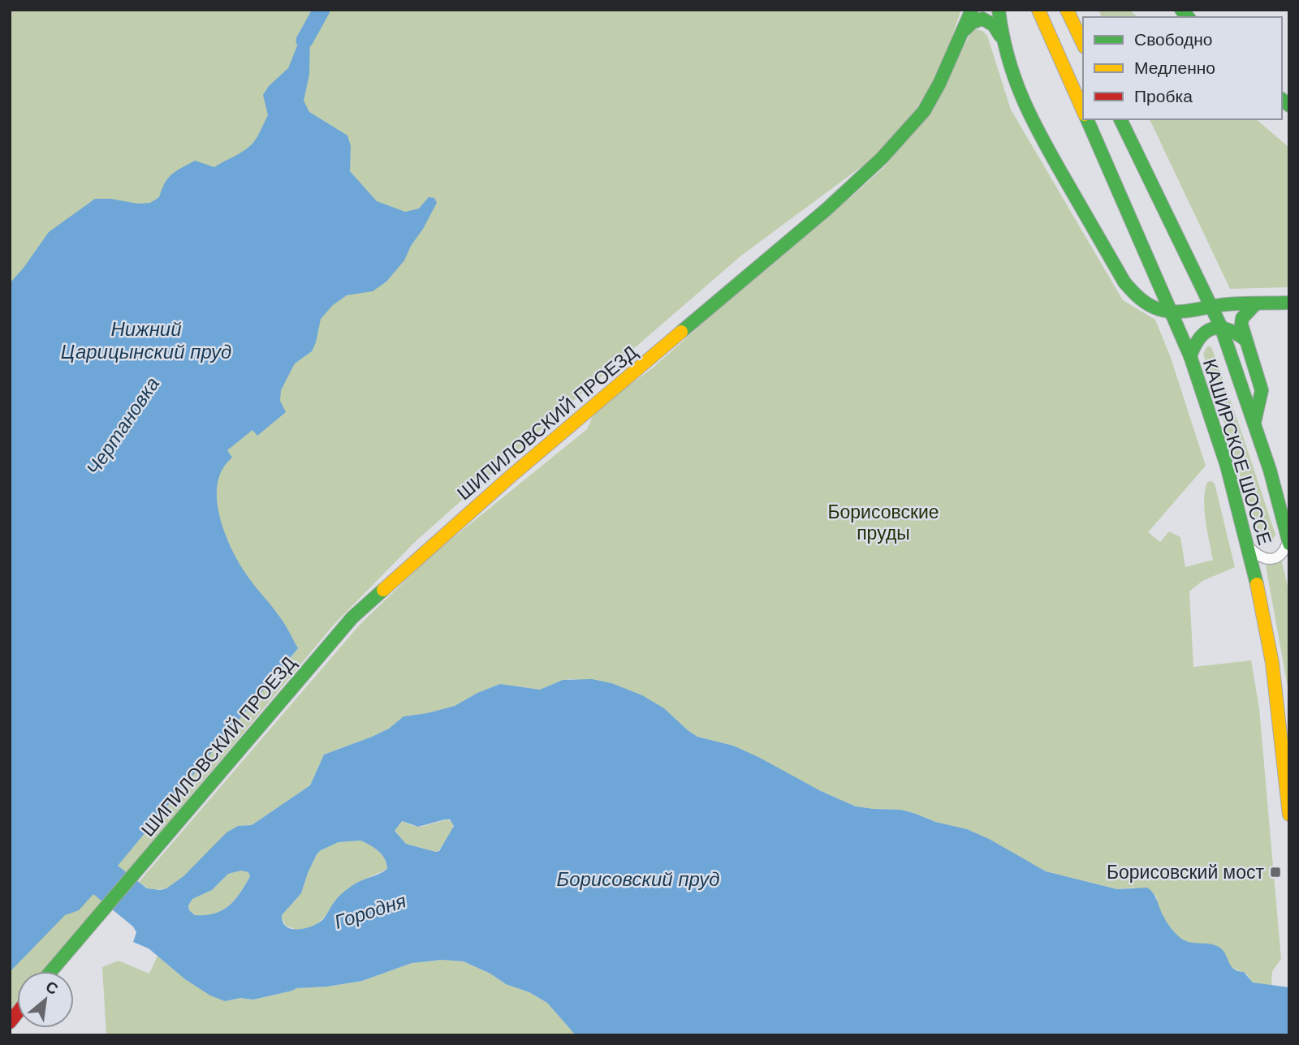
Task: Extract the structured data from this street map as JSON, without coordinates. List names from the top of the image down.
{
  "streets": {
    "main road": ["ШИПИЛОВСКИЙ ПРОЕЗД", "КАШИРСКОЕ ШОССЕ"]
  },
  "water": [
    "Нижний Царицынский пруд",
    "Чертановка",
    "Борисовский пруд",
    "Городня"
  ],
  "parks": ["Борисовские пруды"],
  "places": {
    "transit": ["Борисовский мост"]
  },
  "legend": ["Свободно", "Медленно", "Пробка"],
  "north": "top right"
}
